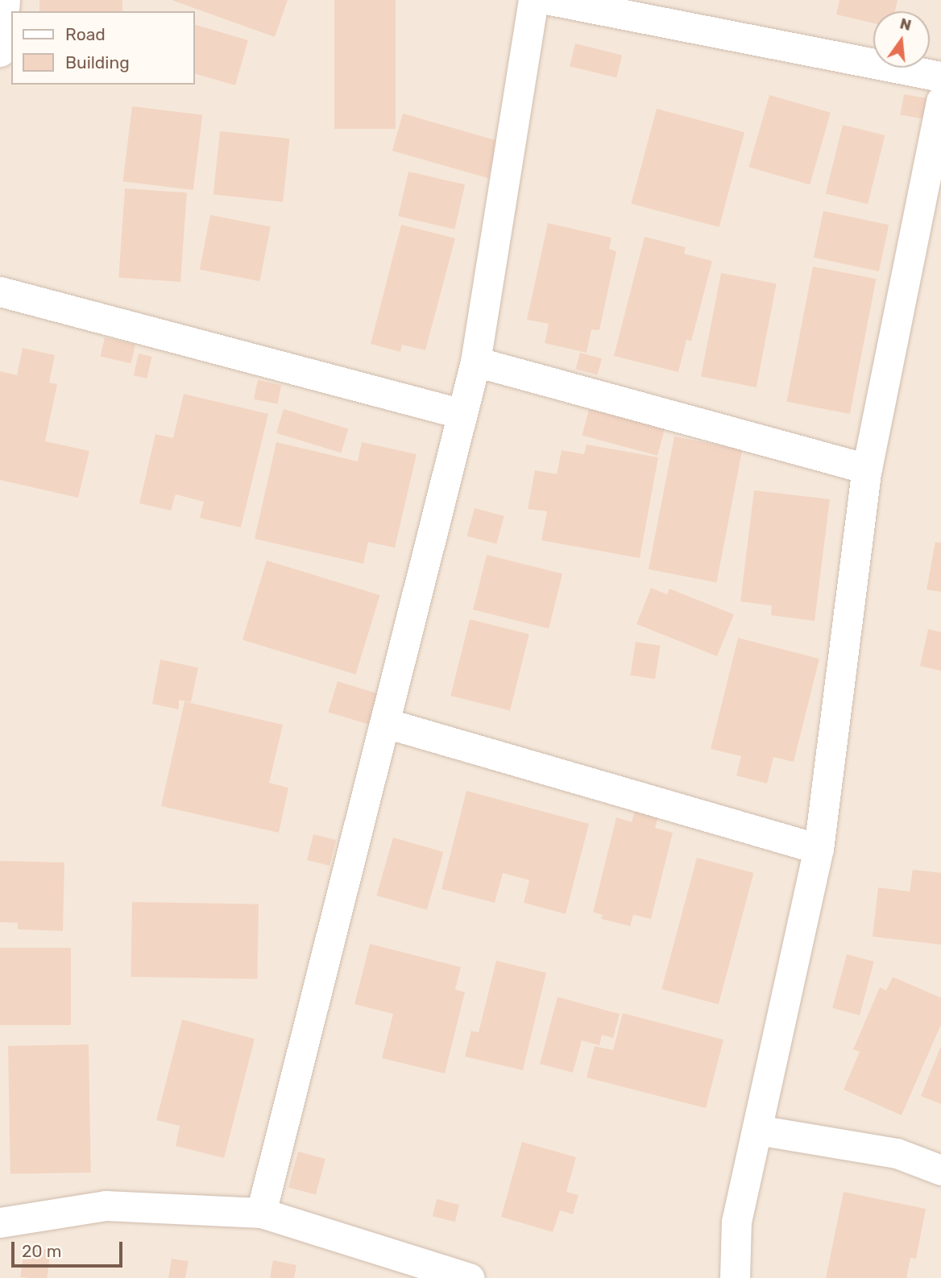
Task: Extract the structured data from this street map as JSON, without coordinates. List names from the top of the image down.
{
  "legend": ["Road", "Building"],
  "scale_bar": "20 m",
  "north": "top"
}
